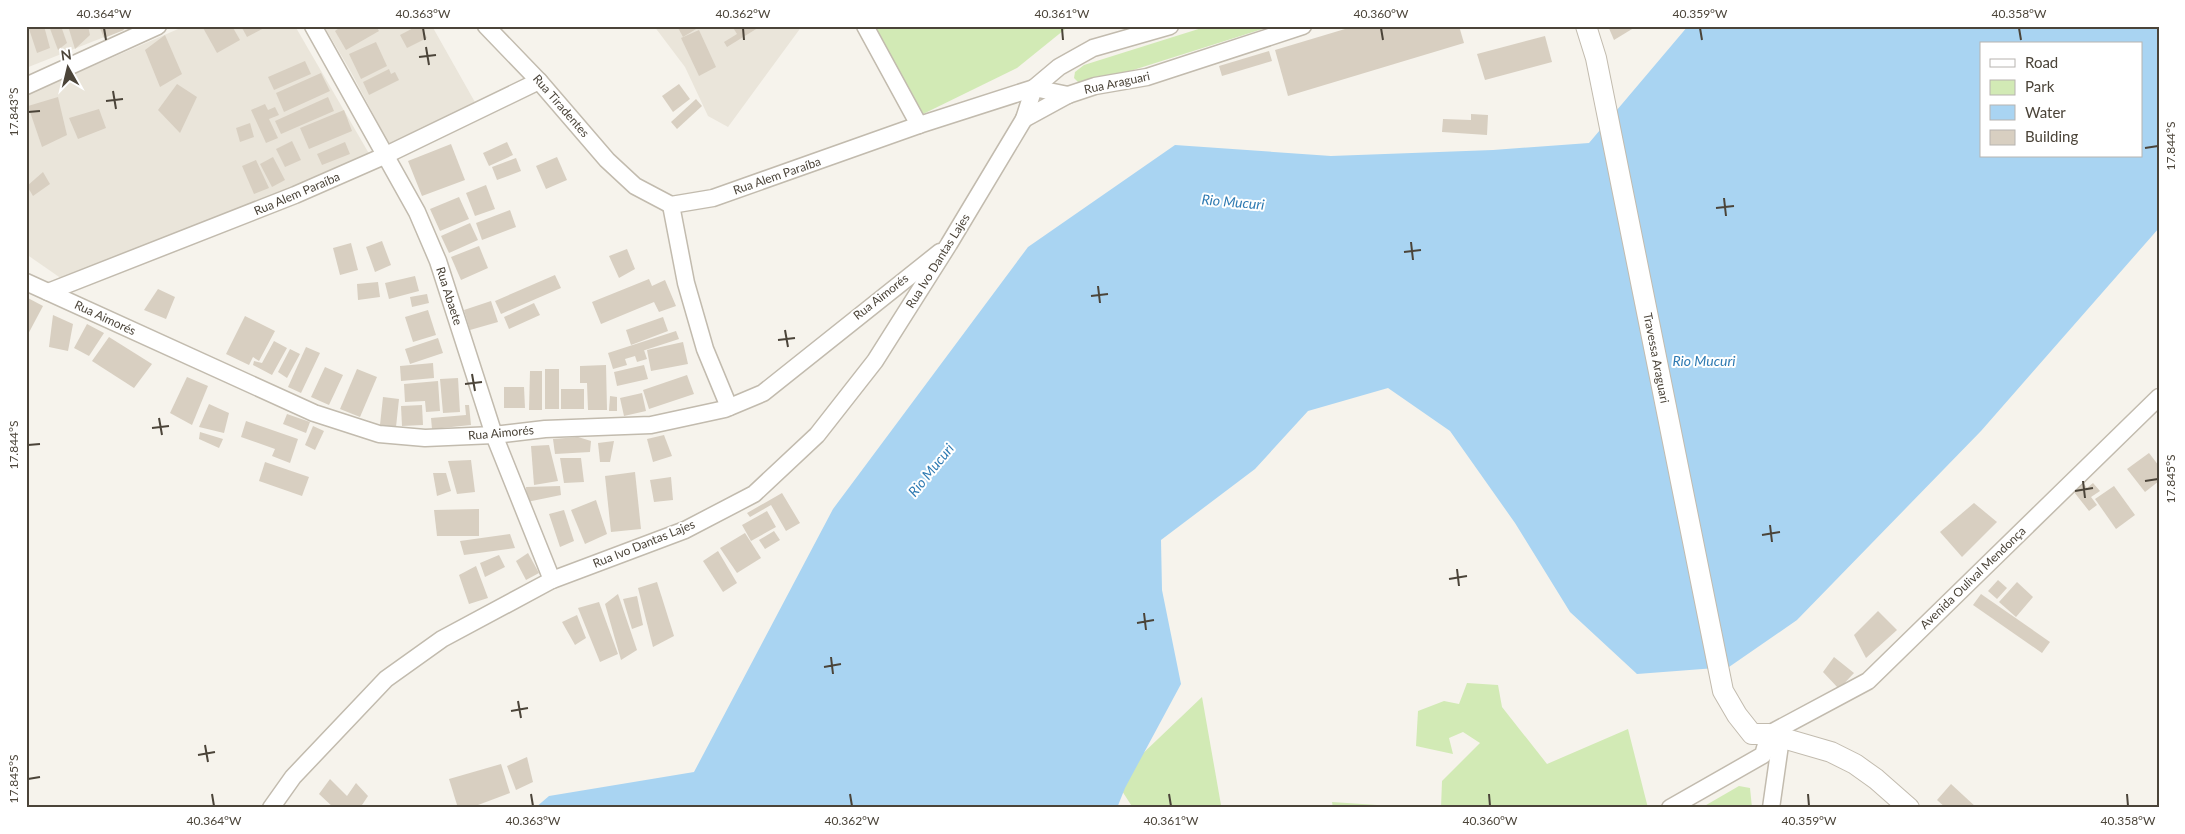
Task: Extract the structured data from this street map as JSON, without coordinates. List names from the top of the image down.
{
  "streets": {
    "street": [
      "Rua Araguari",
      "Rua Tiradentes",
      "Rua Alem Paraíba",
      "Rua Ivo Dantas Lajes",
      "Rua Abaete",
      "Rua Aimorés",
      "Travessa Araguari",
      "Avenida Oulival Mendonça"
    ]
  },
  "crossings": [
    ["Rua Araguari", "Rua Alem Paraíba"],
    ["Rua Araguari", "Rua Ivo Dantas Lajes"],
    ["Rua Tiradentes", "Rua Alem Paraíba"],
    ["Rua Alem Paraíba", "Rua Abaete"],
    ["Rua Alem Paraíba", "Rua Aimorés"],
    ["Rua Ivo Dantas Lajes", "Rua Abaete"],
    ["Rua Ivo Dantas Lajes", "Rua Aimorés"],
    ["Rua Abaete", "Rua Aimorés"],
    ["Travessa Araguari", "Avenida Oulival Mendonça"]
  ],
  "water": ["Rio Mucuri"],
  "legend": [
    "Road",
    "Park",
    "Water",
    "Building"
  ],
  "north": "top",
  "coordinates": [
    "40.364°W",
    "40.363°W",
    "40.362°W",
    "40.361°W",
    "40.360°W",
    "40.359°W",
    "40.358°W",
    "17.843°S",
    "17.844°S",
    "17.845°S"
  ]
}
